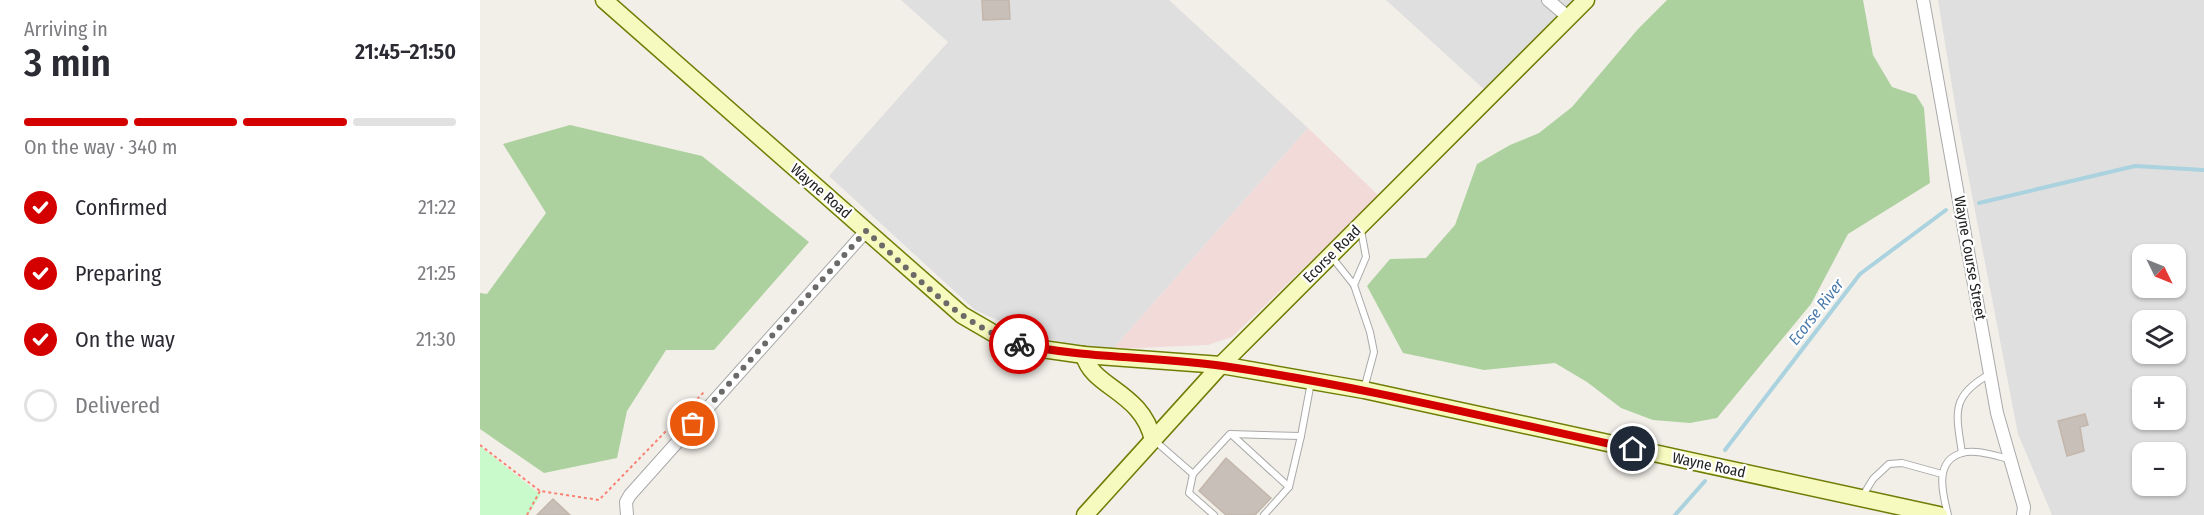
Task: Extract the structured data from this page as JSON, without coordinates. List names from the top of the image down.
{
  "streets": {
    "main road": ["Wayne Road", "Ecorse Road"],
    "street": ["Wayne Course Street"]
  },
  "crossings": [
    ["Wayne Road", "Ecorse Road"]
  ],
  "water": ["Ecorse River"],
  "north": "bottom right",
  "page": {
    "heading": ["3 min", "Arriving in", "21:45–21:50"],
    "bar": "On the way · 340 m",
    "list": [
      ["Confirmed", "21:22"],
      ["Preparing", "21:25"],
      ["On the way", "21:30"],
      "Delivered"
    ],
    "map_buttons": ["+", "−"]
  }
}
